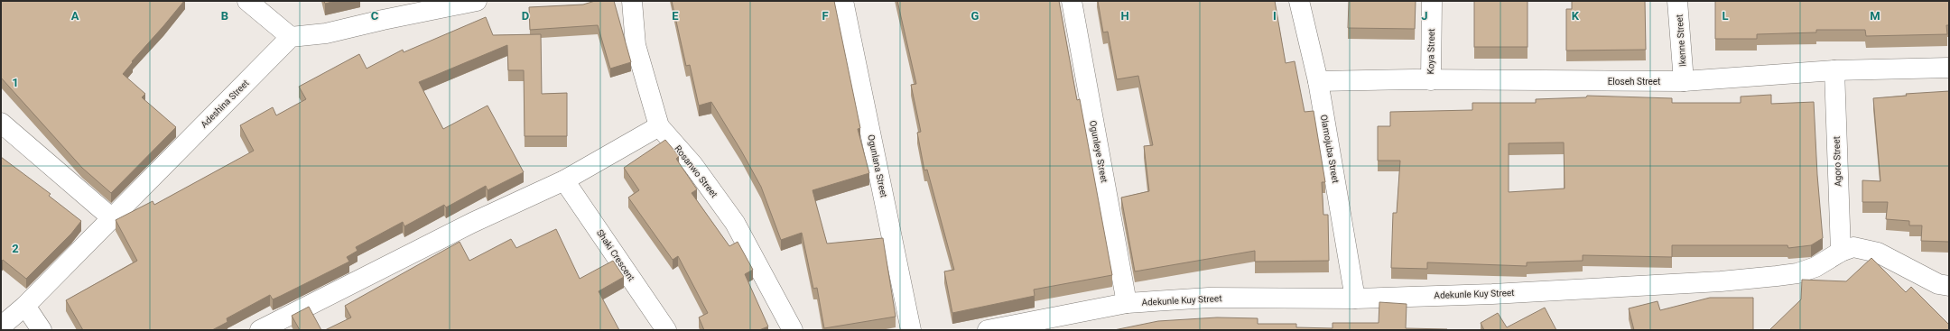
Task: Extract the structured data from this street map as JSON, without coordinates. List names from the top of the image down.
{
  "streets": {
    "street": [
      "Ikenne Street",
      "Koya Street",
      "Eloseh Street",
      "Adeshina Street",
      "Olamojuba Street",
      "Ogunleye Street",
      "Agoro Street",
      "Ogunlana Street",
      "Rosanwo Street",
      "Shaki Crescent",
      "Adekunle Kuy Street"
    ]
  },
  "crossings": [
    ["Ikenne Street", "Eloseh Street"],
    ["Koya Street", "Eloseh Street"],
    ["Eloseh Street", "Olamojuba Street"],
    ["Eloseh Street", "Agoro Street"],
    ["Olamojuba Street", "Adekunle Kuy Street"],
    ["Ogunleye Street", "Adekunle Kuy Street"],
    ["Agoro Street", "Adekunle Kuy Street"]
  ],
  "grid": {
    "columns": [
      "A",
      "B",
      "C",
      "D",
      "E",
      "F",
      "G",
      "H",
      "I",
      "J",
      "K",
      "L",
      "M"
    ],
    "rows": ["1", "2"]
  }
}
